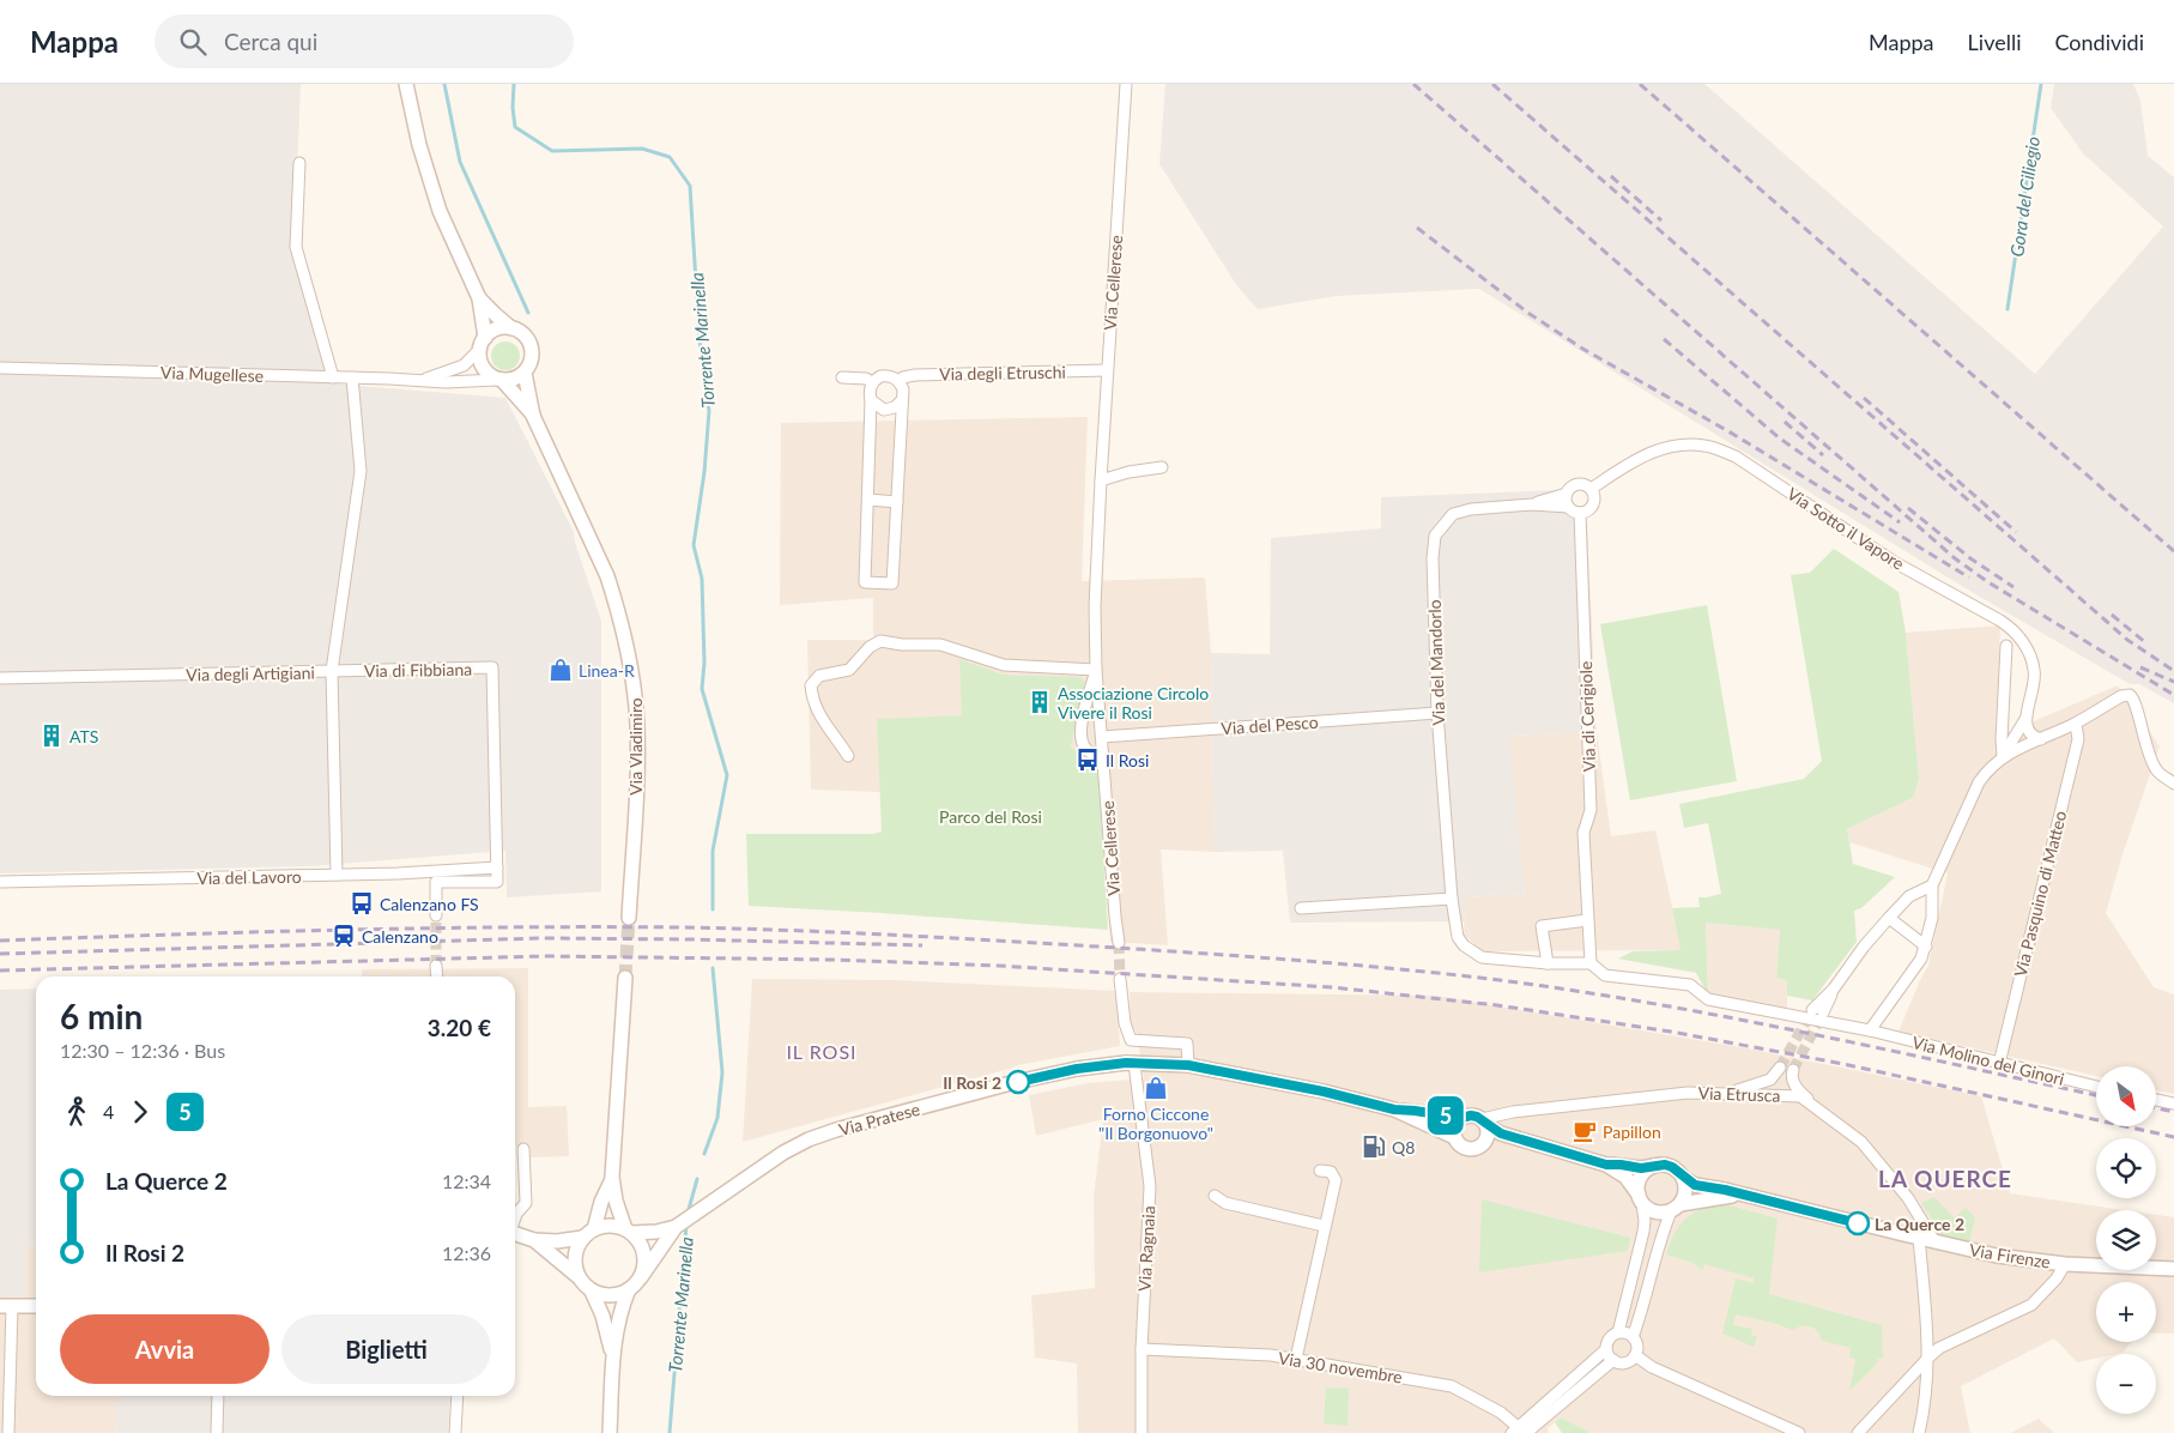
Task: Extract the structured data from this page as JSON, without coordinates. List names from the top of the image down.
{
  "streets": {
    "main road": ["Via Vladimiro", "Via Pratese", "Via Firenze"],
    "street": [
      "Via Cellerese",
      "Via degli Etruschi",
      "Via Mugellese",
      "Via Sotto il Vapore",
      "Via del Mandorlo",
      "Via di Fibbiana",
      "Via degli Artigiani",
      "Via di Cerigiole",
      "Via del Pesco",
      "Via del Lavoro",
      "Via Pasquino di Matteo",
      "Via Molino del Ginori",
      "Via Etrusca",
      "Via Ragnaia",
      "Via 30 novembre"
    ]
  },
  "crossings": [
    ["Via Cellerese", "Via degli Etruschi"],
    ["Via Cellerese", "Via del Pesco"],
    ["Via Mugellese", "Via Vladimiro"],
    ["Via Sotto il Vapore", "Via del Mandorlo"],
    ["Via Sotto il Vapore", "Via di Cerigiole"],
    ["Via del Mandorlo", "Via di Cerigiole"],
    ["Via del Mandorlo", "Via del Pesco"],
    ["Via di Fibbiana", "Via degli Artigiani"],
    ["Via di Fibbiana", "Via del Lavoro"],
    ["Via degli Artigiani", "Via del Lavoro"],
    ["Via Pasquino di Matteo", "Via Molino del Ginori"],
    ["Via Etrusca", "Via Firenze"],
    ["Via Pratese", "Via Ragnaia"],
    ["Via Pratese", "Via Firenze"],
    ["Via Ragnaia", "Via Firenze"],
    ["Via Ragnaia", "Via 30 novembre"]
  ],
  "districts": ["IL ROSI", "LA QUERCE"],
  "water": ["Gora del Ciliegio", "Torrente Marinella"],
  "parks": ["Parco del Rosi"],
  "places": {
    "shop": ["Linea-R", "Forno Ciccone \"Il Borgonuovo\""],
    "building": ["Associazione Circolo Vivere il Rosi", "ATS"],
    "bus stop": ["Il Rosi", "Calenzano FS"],
    "station": ["Calenzano"],
    "other": ["Il Rosi 2", "La Querce 2"],
    "cafe": ["Papillon"],
    "fuel station": ["Q8"]
  },
  "lines": ["bus line 5"],
  "north": "bottom right",
  "page": {
    "header": "Mappa",
    "search": "Cerca qui",
    "nav": ["Mappa", "Livelli", "Condividi"],
    "on_map": "5",
    "heading": ["6 min", "12:30 – 12:36 · Bus", "3.20 €"],
    "map_buttons": ["+", "−"],
    "legs": ["4", "5"],
    "list": [
      {
        "name": "La Querce 2",
        "value": "12:34"
      },
      {
        "name": "Il Rosi 2",
        "value": "12:36"
      }
    ],
    "buttons": ["Avvia", "Biglietti"]
  }
}
